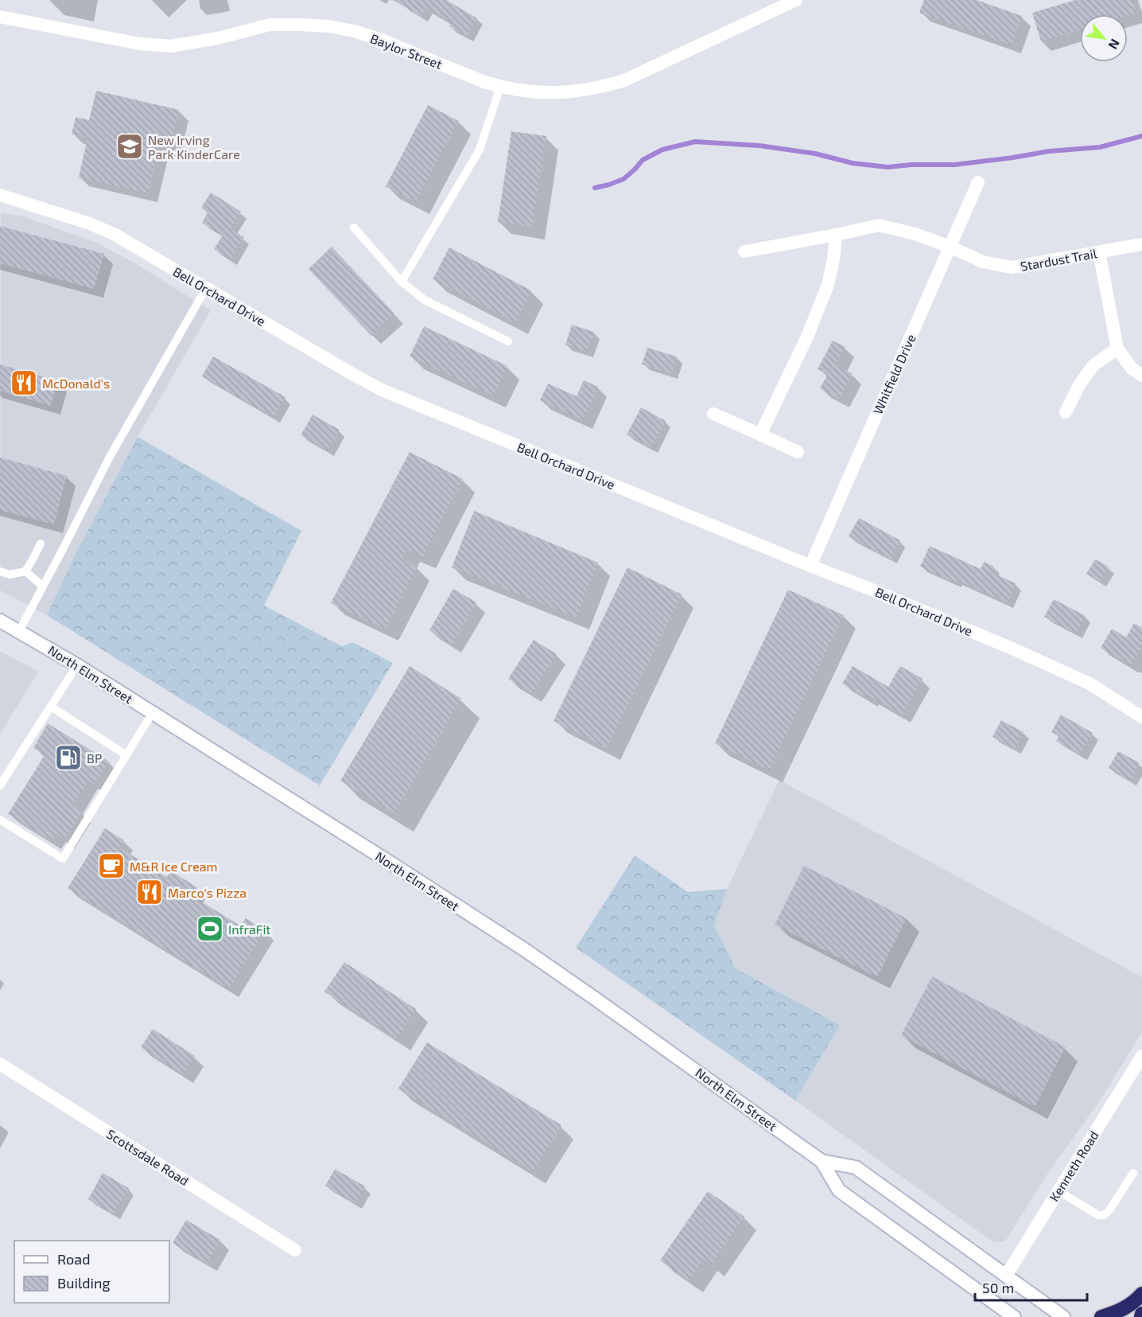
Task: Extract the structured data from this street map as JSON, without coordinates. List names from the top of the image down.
{
  "streets": {
    "street": [
      "Baylor Street",
      "Stardust Trail",
      "Bell Orchard Drive",
      "Whitfield Drive",
      "North Elm Street",
      "Scottsdale Road",
      "Kenneth Road"
    ]
  },
  "crossings": [
    ["Stardust Trail", "Whitfield Drive"],
    ["Bell Orchard Drive", "Whitfield Drive"],
    ["North Elm Street", "Kenneth Road"]
  ],
  "places": {
    "school or university": ["New Irving Park KinderCare"],
    "restaurant": ["McDonald's", "Marco's Pizza"],
    "fuel station": ["BP"],
    "cafe": ["M&R Ice Cream"],
    "sports": ["InfraFit"]
  },
  "legend": ["Road", "Building"],
  "scale_bar": "50 m",
  "north": "bottom right"
}
